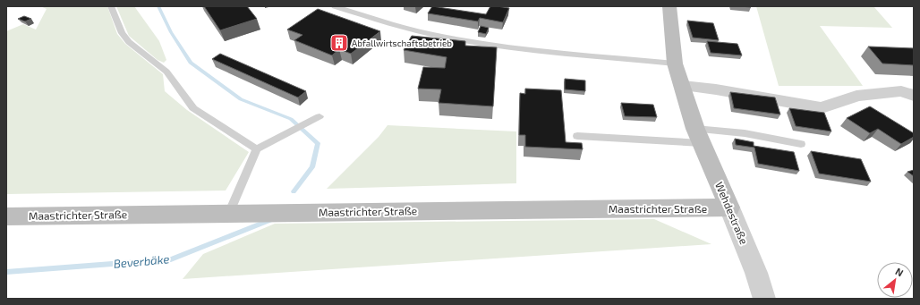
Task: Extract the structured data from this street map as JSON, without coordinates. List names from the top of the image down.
{
  "streets": {
    "street": ["Maastrichter Straße", "Wehdestraße"]
  },
  "crossings": [
    ["Maastrichter Straße", "Wehdestraße"]
  ],
  "water": ["Beverbäke"],
  "places": {
    "building": ["Abfallwirtschaftsbetrieb"]
  },
  "north": "top right"
}
